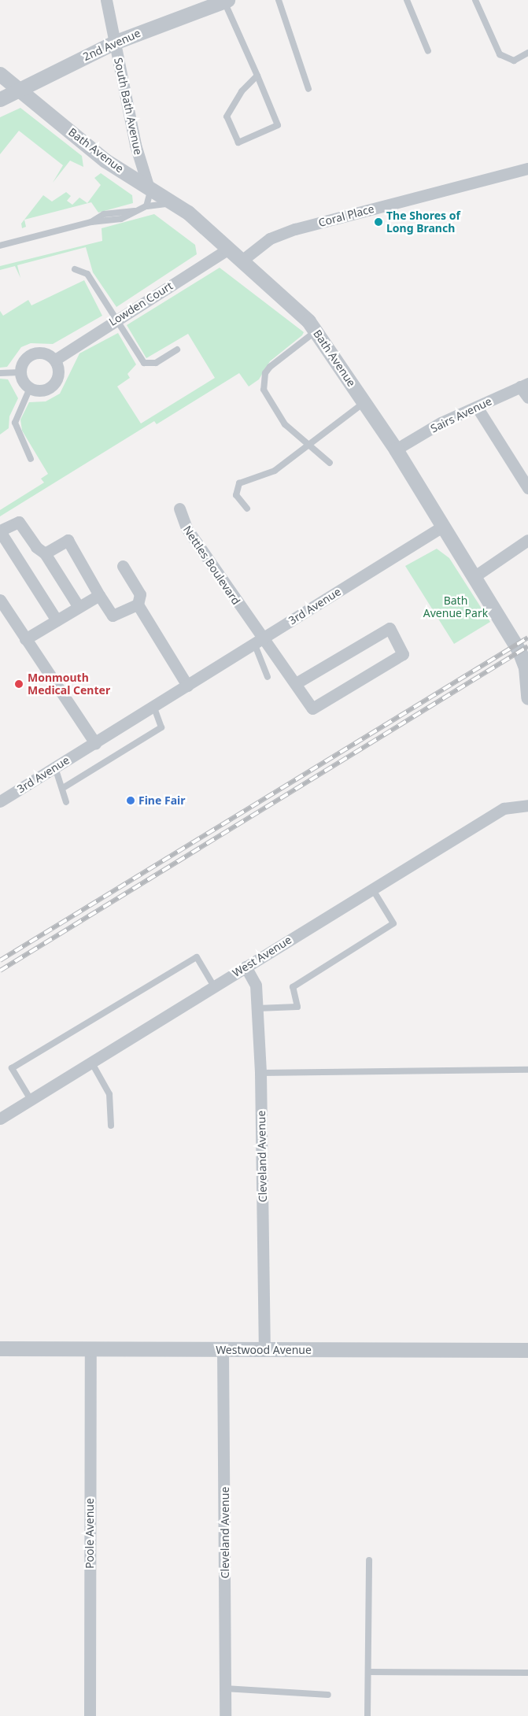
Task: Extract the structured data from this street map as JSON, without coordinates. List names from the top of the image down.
{
  "streets": {
    "street": [
      "2nd Avenue",
      "South Bath Avenue",
      "Bath Avenue",
      "Coral Place",
      "Lowden Court",
      "Sairs Avenue",
      "Nettles Boulevard",
      "3rd Avenue",
      "West Avenue",
      "Cleveland Avenue",
      "Westwood Avenue",
      "Poole Avenue"
    ]
  },
  "crossings": [
    ["2nd Avenue", "South Bath Avenue"],
    ["2nd Avenue", "Bath Avenue"],
    ["South Bath Avenue", "Bath Avenue"],
    ["Bath Avenue", "Coral Place"],
    ["Bath Avenue", "Lowden Court"],
    ["Bath Avenue", "Sairs Avenue"],
    ["Bath Avenue", "3rd Avenue"],
    ["Nettles Boulevard", "3rd Avenue"],
    ["West Avenue", "Cleveland Avenue"],
    ["Cleveland Avenue", "Westwood Avenue"],
    ["Westwood Avenue", "Poole Avenue"]
  ],
  "parks": ["Bath Avenue Park"],
  "places": ["The Shores of Long Branch", "Monmouth Medical Center", "Fine Fair"]
}
